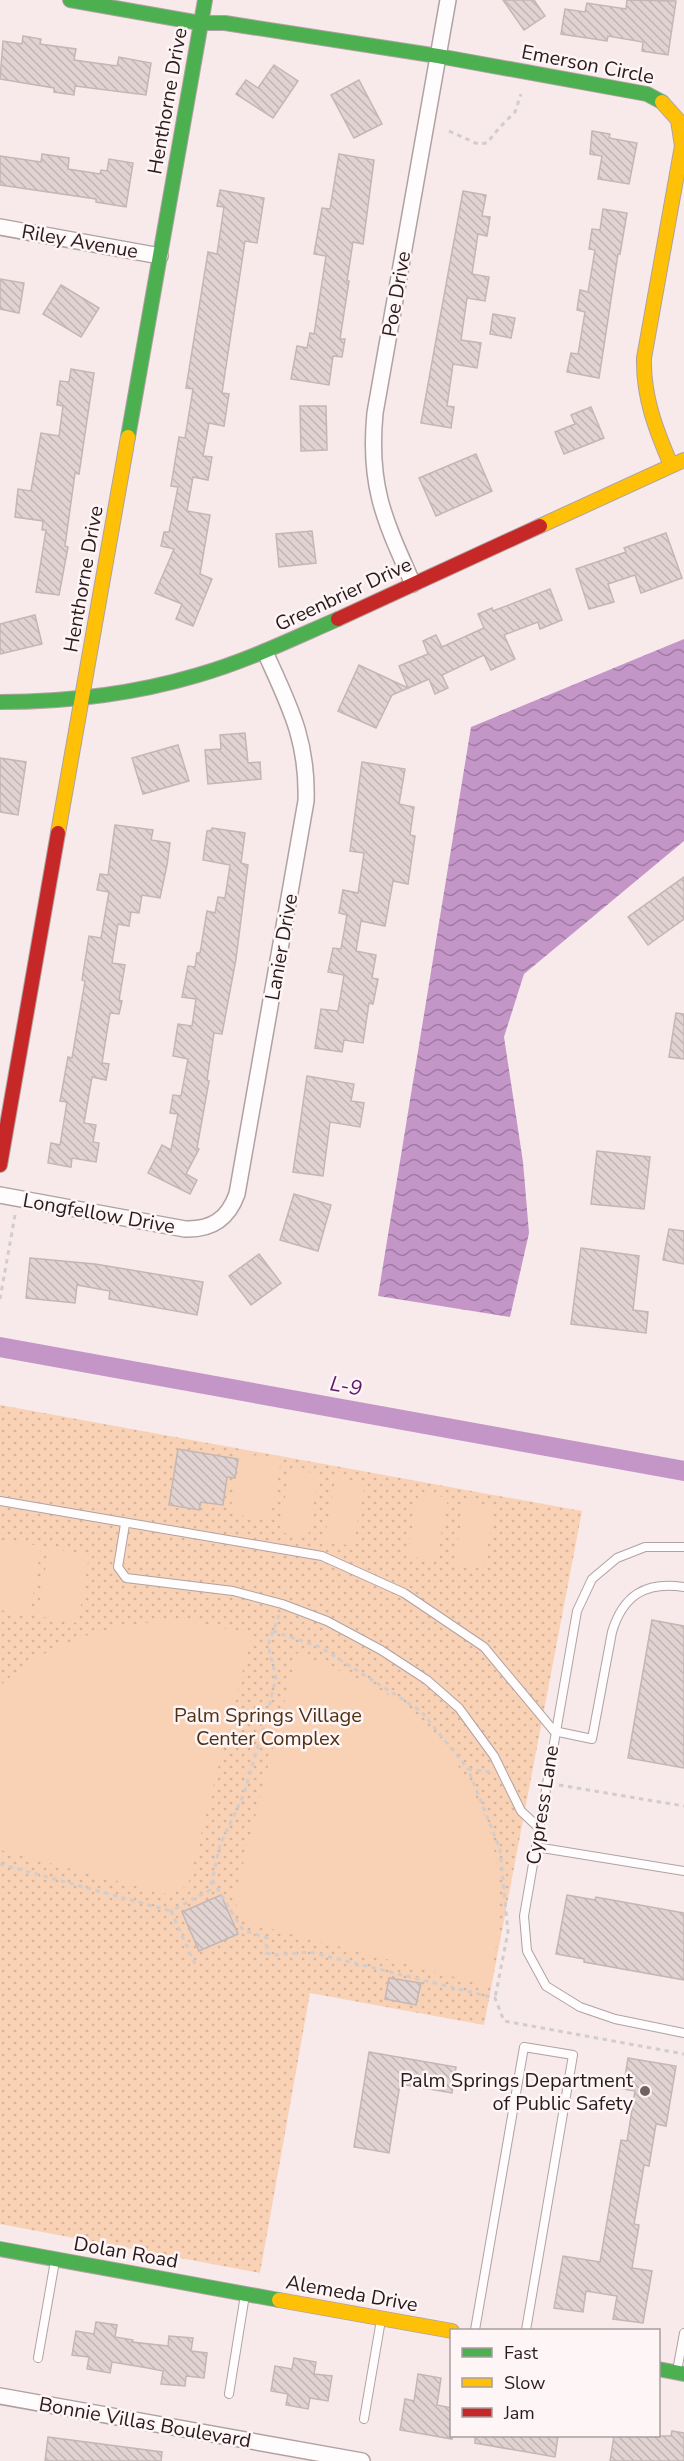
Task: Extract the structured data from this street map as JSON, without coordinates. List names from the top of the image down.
{
  "streets": {
    "street": [
      "Emerson Circle",
      "Henthorne Drive",
      "Riley Avenue",
      "Poe Drive",
      "Greenbrier Drive",
      "Lanier Drive",
      "Longfellow Drive",
      "Dolan Road",
      "Alemeda Drive",
      "Bonnie Villas Boulevard"
    ],
    "lane": ["Cypress Lane"]
  },
  "crossings": [
    ["Emerson Circle", "Henthorne Drive"],
    ["Emerson Circle", "Poe Drive"],
    ["Emerson Circle", "Greenbrier Drive"],
    ["Henthorne Drive", "Riley Avenue"],
    ["Henthorne Drive", "Greenbrier Drive"],
    ["Poe Drive", "Greenbrier Drive"],
    ["Greenbrier Drive", "Lanier Drive"],
    ["Lanier Drive", "Longfellow Drive"],
    ["Dolan Road", "Alemeda Drive"]
  ],
  "water": ["L-9"],
  "parks": ["Palm Springs Village Center Complex"],
  "places": ["Palm Springs Department of Public Safety"],
  "legend": ["Fast", "Slow", "Jam"]
}
